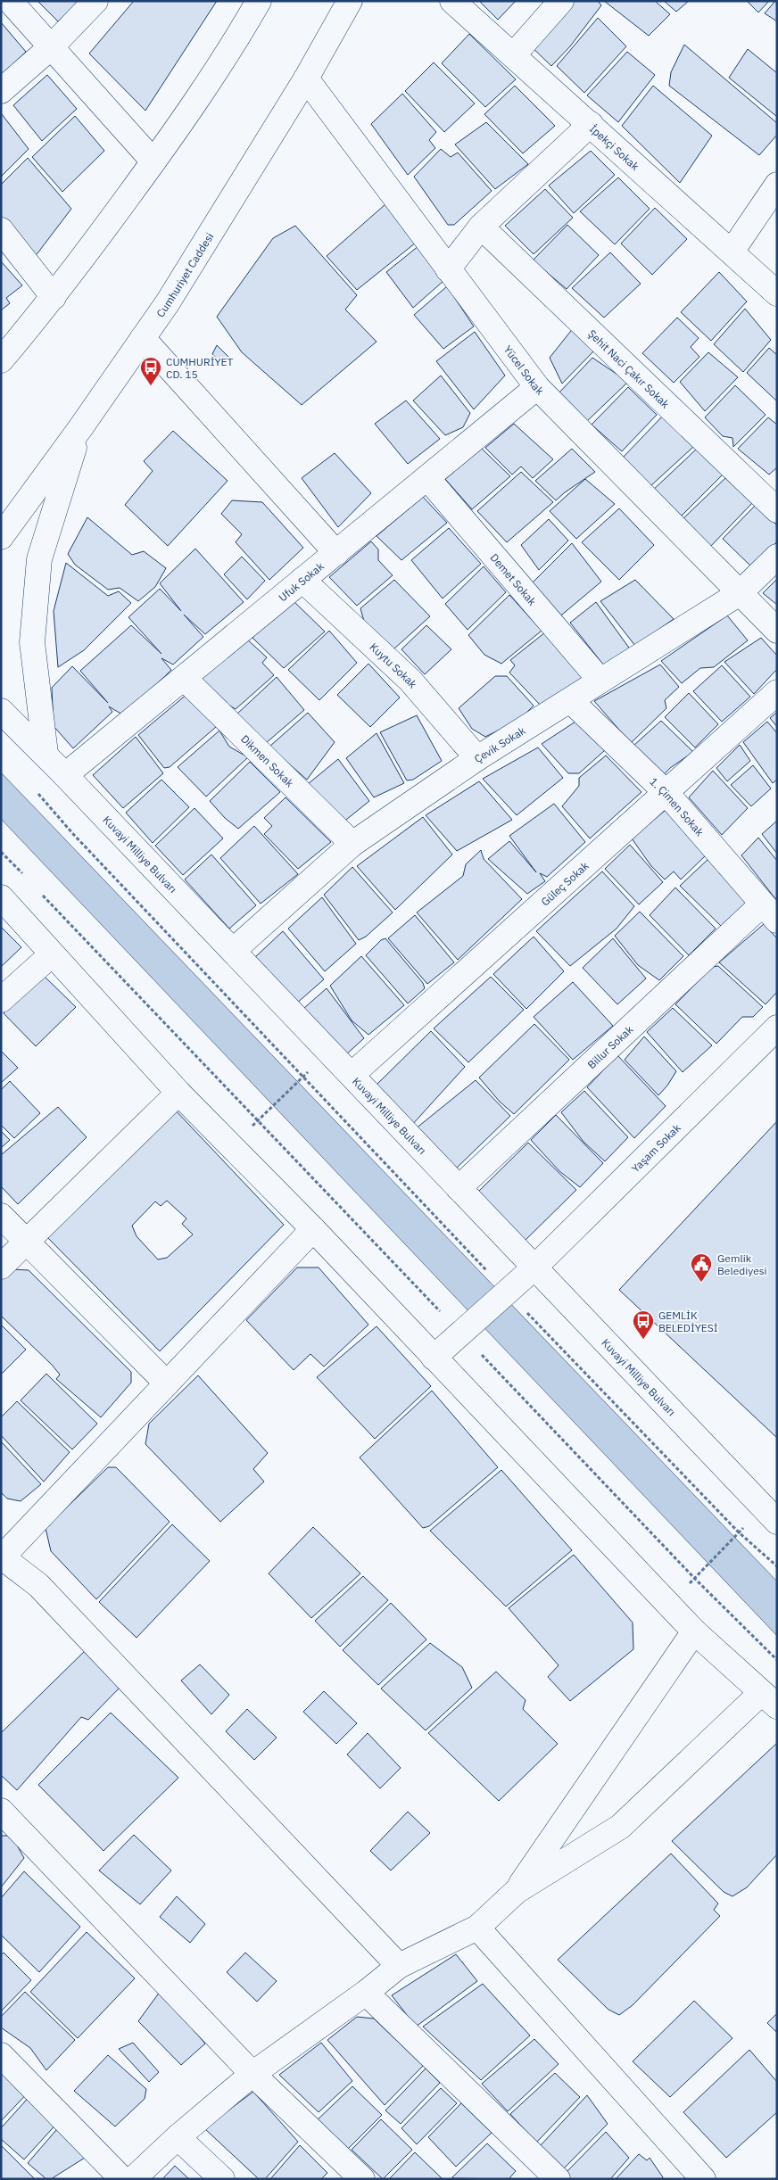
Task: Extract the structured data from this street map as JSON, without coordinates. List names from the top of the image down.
{
  "streets": {
    "street": [
      "İpekçi Sokak",
      "Cumhuriyet Caddesi",
      "Şehit Naci Çakır Sokak",
      "Yücel Sokak",
      "Demet Sokak",
      "Ufuk Sokak",
      "Kuytu Sokak",
      "Çevik Sokak",
      "Dikmen Sokak",
      "1. Çimen Sokak",
      "Kuvayi Milliye Bulvarı",
      "Güleç Sokak",
      "Billur Sokak",
      "Yaşam Sokak"
    ]
  },
  "crossings": [
    ["Cumhuriyet Caddesi", "Yücel Sokak"],
    ["Yücel Sokak", "Ufuk Sokak"],
    ["Yücel Sokak", "Çevik Sokak"],
    ["Demet Sokak", "Ufuk Sokak"],
    ["Demet Sokak", "Çevik Sokak"],
    ["Ufuk Sokak", "Kuytu Sokak"],
    ["Ufuk Sokak", "Dikmen Sokak"],
    ["Ufuk Sokak", "Kuvayi Milliye Bulvarı"],
    ["Kuytu Sokak", "Çevik Sokak"],
    ["Çevik Sokak", "Dikmen Sokak"],
    ["Çevik Sokak", "1. Çimen Sokak"],
    ["Çevik Sokak", "Kuvayi Milliye Bulvarı"],
    ["1. Çimen Sokak", "Güleç Sokak"],
    ["1. Çimen Sokak", "Billur Sokak"],
    ["Kuvayi Milliye Bulvarı", "Güleç Sokak"],
    ["Kuvayi Milliye Bulvarı", "Billur Sokak"],
    ["Kuvayi Milliye Bulvarı", "Yaşam Sokak"]
  ],
  "places": {
    "bus stop": ["CUMHURİYET CD. 15", "GEMLİK BELEDİYESİ"],
    "public building": ["Gemlik Belediyesi"]
  }
}
